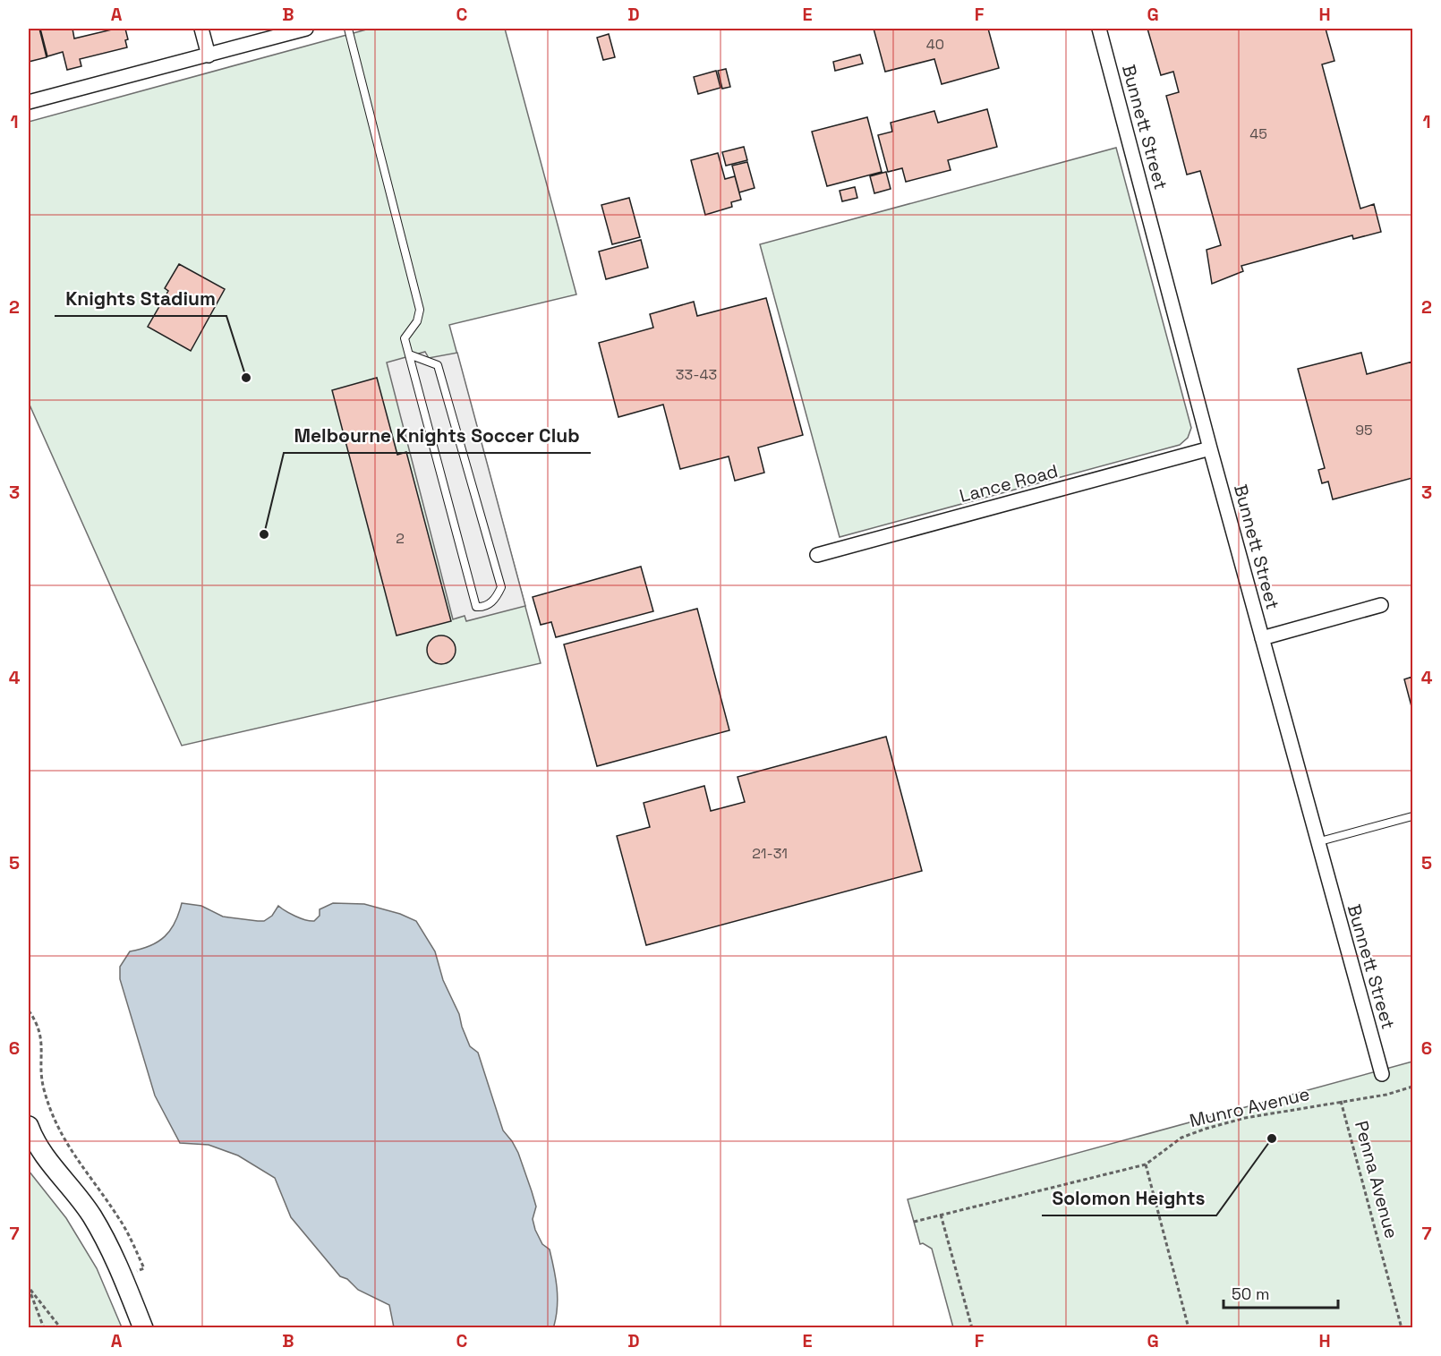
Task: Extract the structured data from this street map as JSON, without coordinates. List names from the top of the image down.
{
  "streets": {
    "street": ["Bunnett Street", "Lance Road"],
    "path": ["Munro Avenue", "Penna Avenue"]
  },
  "crossings": [
    ["Bunnett Street", "Lance Road"],
    ["Munro Avenue", "Penna Avenue"]
  ],
  "places": ["Knights Stadium", "Melbourne Knights Soccer Club", "Solomon Heights"],
  "house_numbers": [
    "40",
    "45",
    "33-43",
    "95",
    "2",
    "21-31"
  ],
  "scale_bar": "50 m",
  "grid": {
    "columns": [
      "A",
      "B",
      "C",
      "D",
      "E",
      "F",
      "G",
      "H"
    ],
    "rows": [
      "1",
      "2",
      "3",
      "4",
      "5",
      "6",
      "7"
    ]
  }
}
